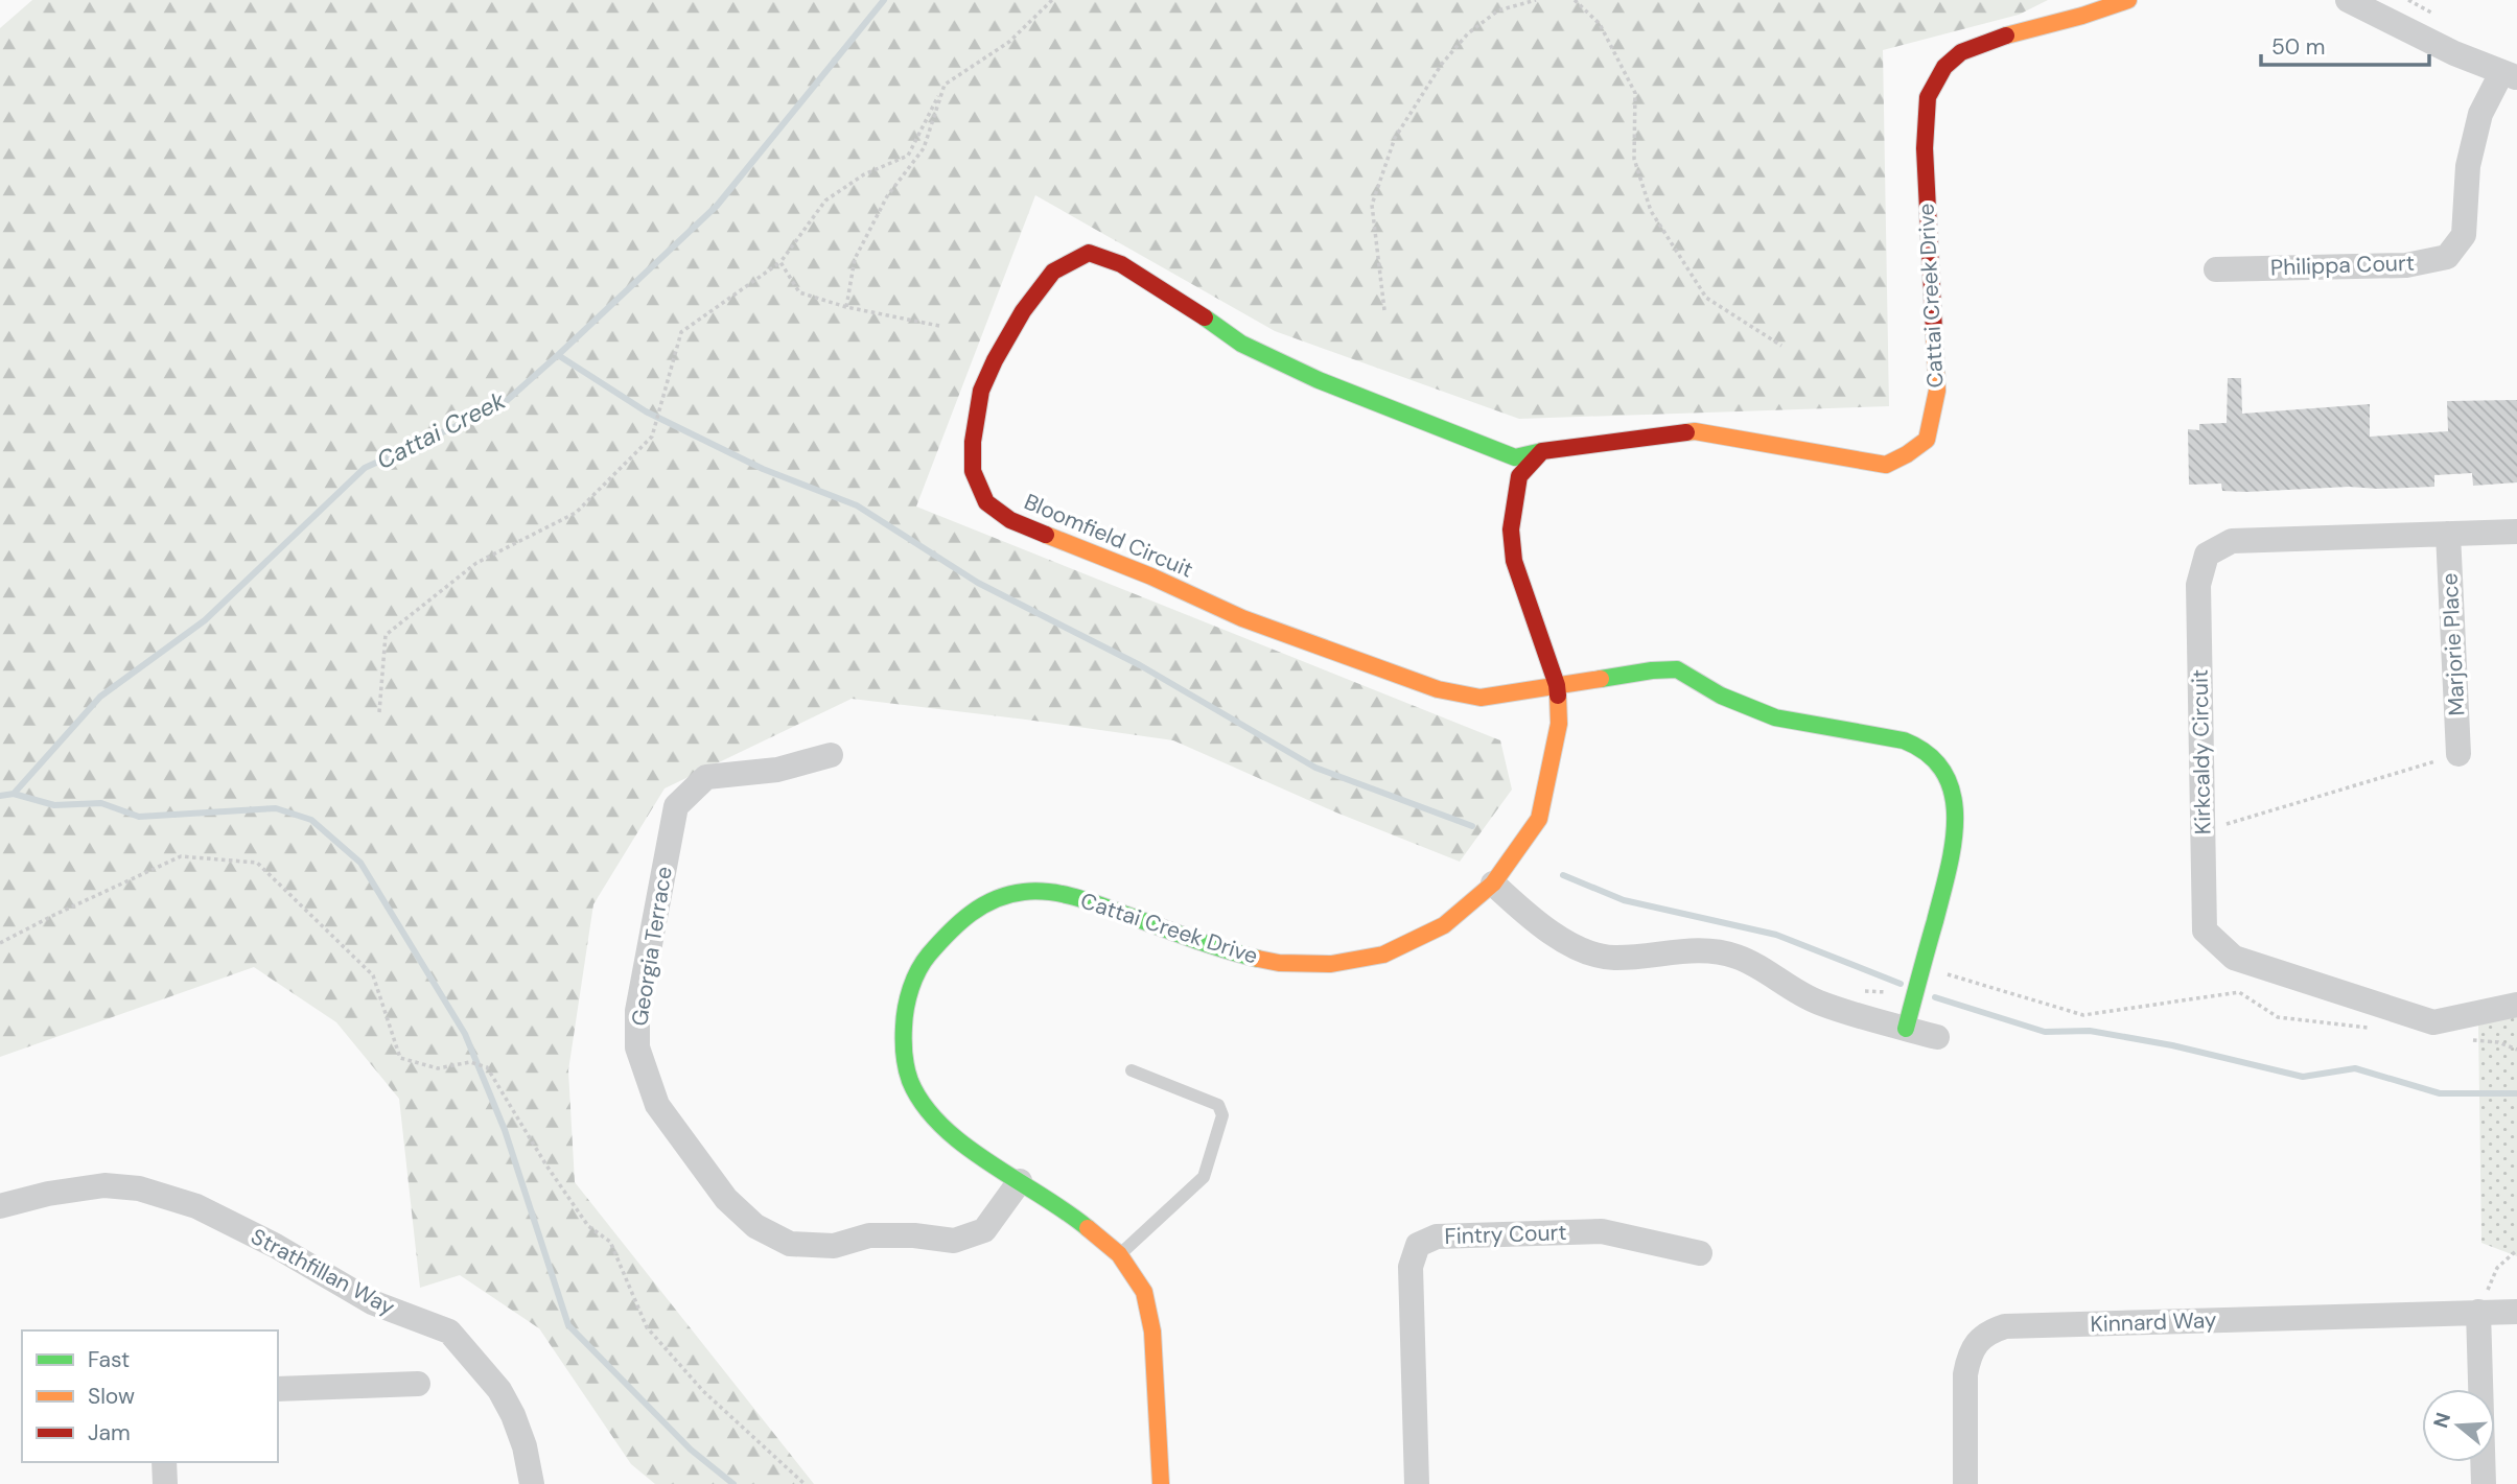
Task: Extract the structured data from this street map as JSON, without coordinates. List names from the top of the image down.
{
  "streets": {
    "street": [
      "Philippa Court",
      "Cattai Creek Drive",
      "Bloomfield Circuit",
      "Marjorie Place",
      "Kirkcaldy Circuit",
      "Georgia Terrace",
      "Fintry Court",
      "Strathfillan Way",
      "Kinnard Way"
    ]
  },
  "crossings": [
    ["Cattai Creek Drive", "Bloomfield Circuit"],
    ["Cattai Creek Drive", "Georgia Terrace"],
    ["Marjorie Place", "Kirkcaldy Circuit"]
  ],
  "water": ["Cattai Creek"],
  "legend": ["Fast", "Slow", "Jam"],
  "scale_bar": "50 m",
  "north": "left"
}
